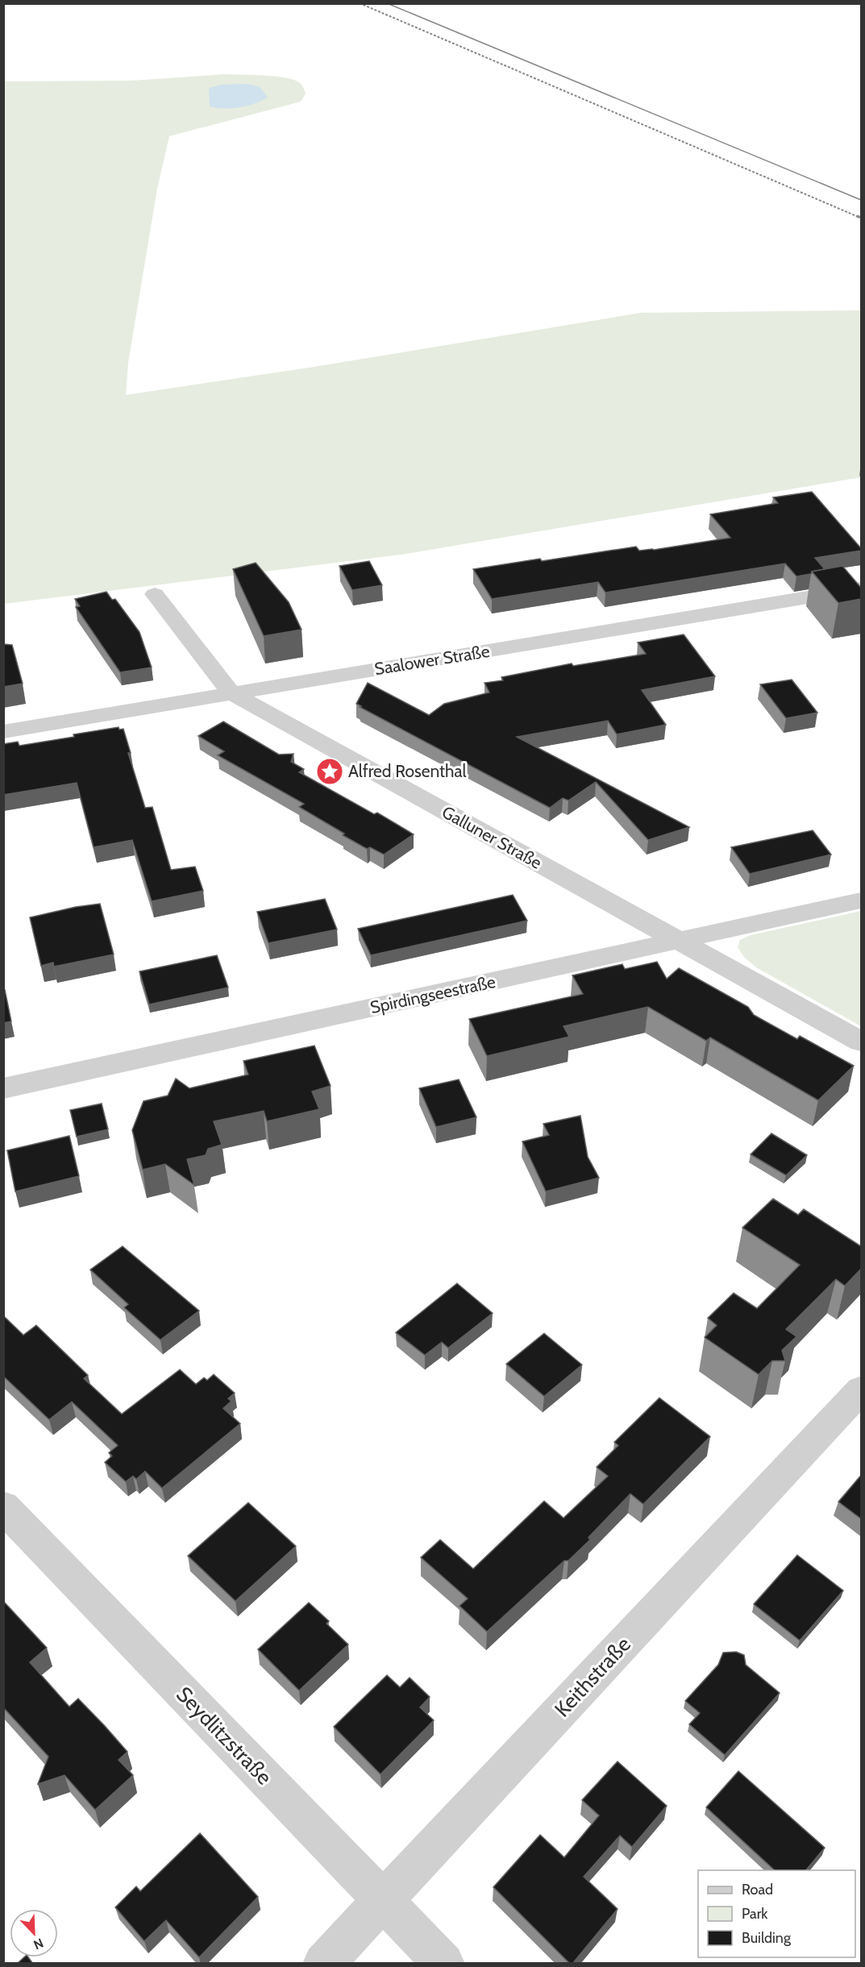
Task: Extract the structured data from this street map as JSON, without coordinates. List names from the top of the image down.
{
  "streets": {
    "street": [
      "Saalower Straße",
      "Galluner Straße",
      "Spirdingseestraße",
      "Keithstraße",
      "Seydlitzstraße"
    ]
  },
  "crossings": [
    ["Saalower Straße", "Galluner Straße"],
    ["Galluner Straße", "Spirdingseestraße"],
    ["Keithstraße", "Seydlitzstraße"]
  ],
  "places": {
    "place": ["Alfred Rosenthal"]
  },
  "legend": ["Road", "Park", "Building"],
  "north": "bottom right"
}
